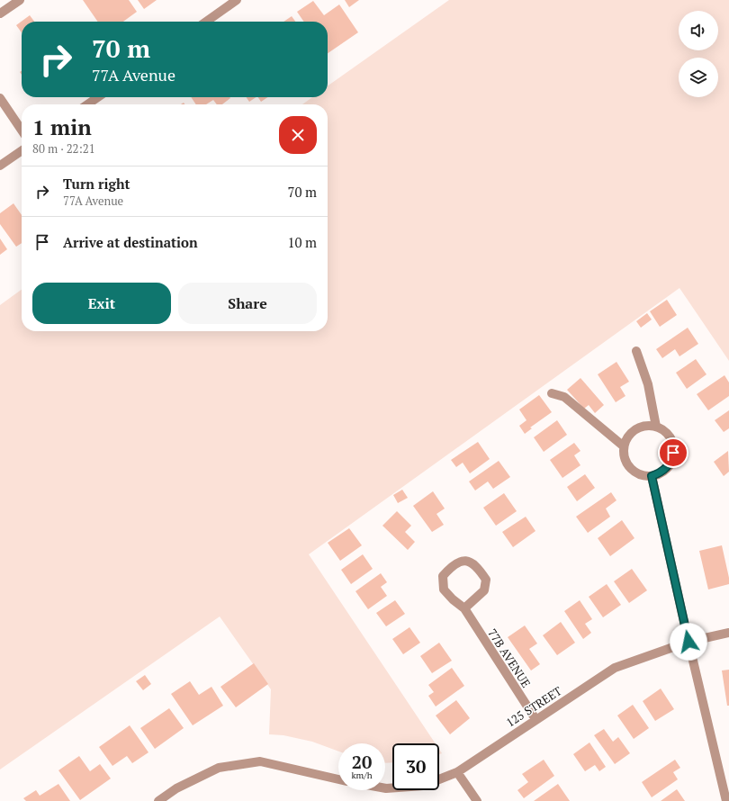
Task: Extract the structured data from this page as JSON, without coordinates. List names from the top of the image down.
{
  "streets": {
    "street": ["77B AVENUE", "125 STREET"]
  },
  "crossings": [
    ["77B AVENUE", "125 STREET"]
  ],
  "page": {
    "turn": ["70 m", "77A Avenue"],
    "heading": ["1 min", "80 m · 22:21"],
    "list": [
      {
        "name": "Turn right",
        "note": "77A Avenue",
        "value": "70 m"
      },
      {
        "name": "Arrive at destination",
        "value": "10 m"
      }
    ],
    "buttons": ["Exit", "Share"],
    "speed": "20 km/h",
    "limit": "30"
  }
}
